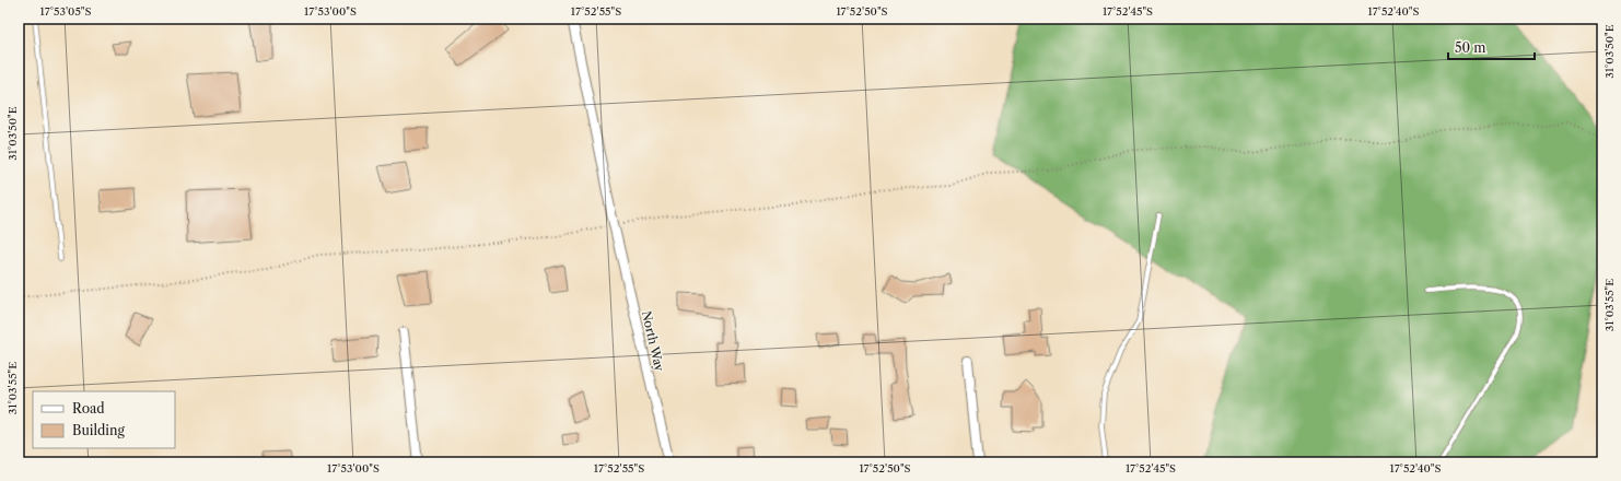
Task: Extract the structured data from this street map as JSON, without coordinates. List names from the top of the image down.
{
  "streets": {
    "street": ["North Way"]
  },
  "legend": ["Road", "Building"],
  "scale_bar": "50 m",
  "coordinates": [
    "17°53'05\"S",
    "17°53'00\"S",
    "17°52'55\"S",
    "17°52'50\"S",
    "17°52'45\"S",
    "17°52'40\"S",
    "31°03'50\"E",
    "31°03'55\"E"
  ]
}
